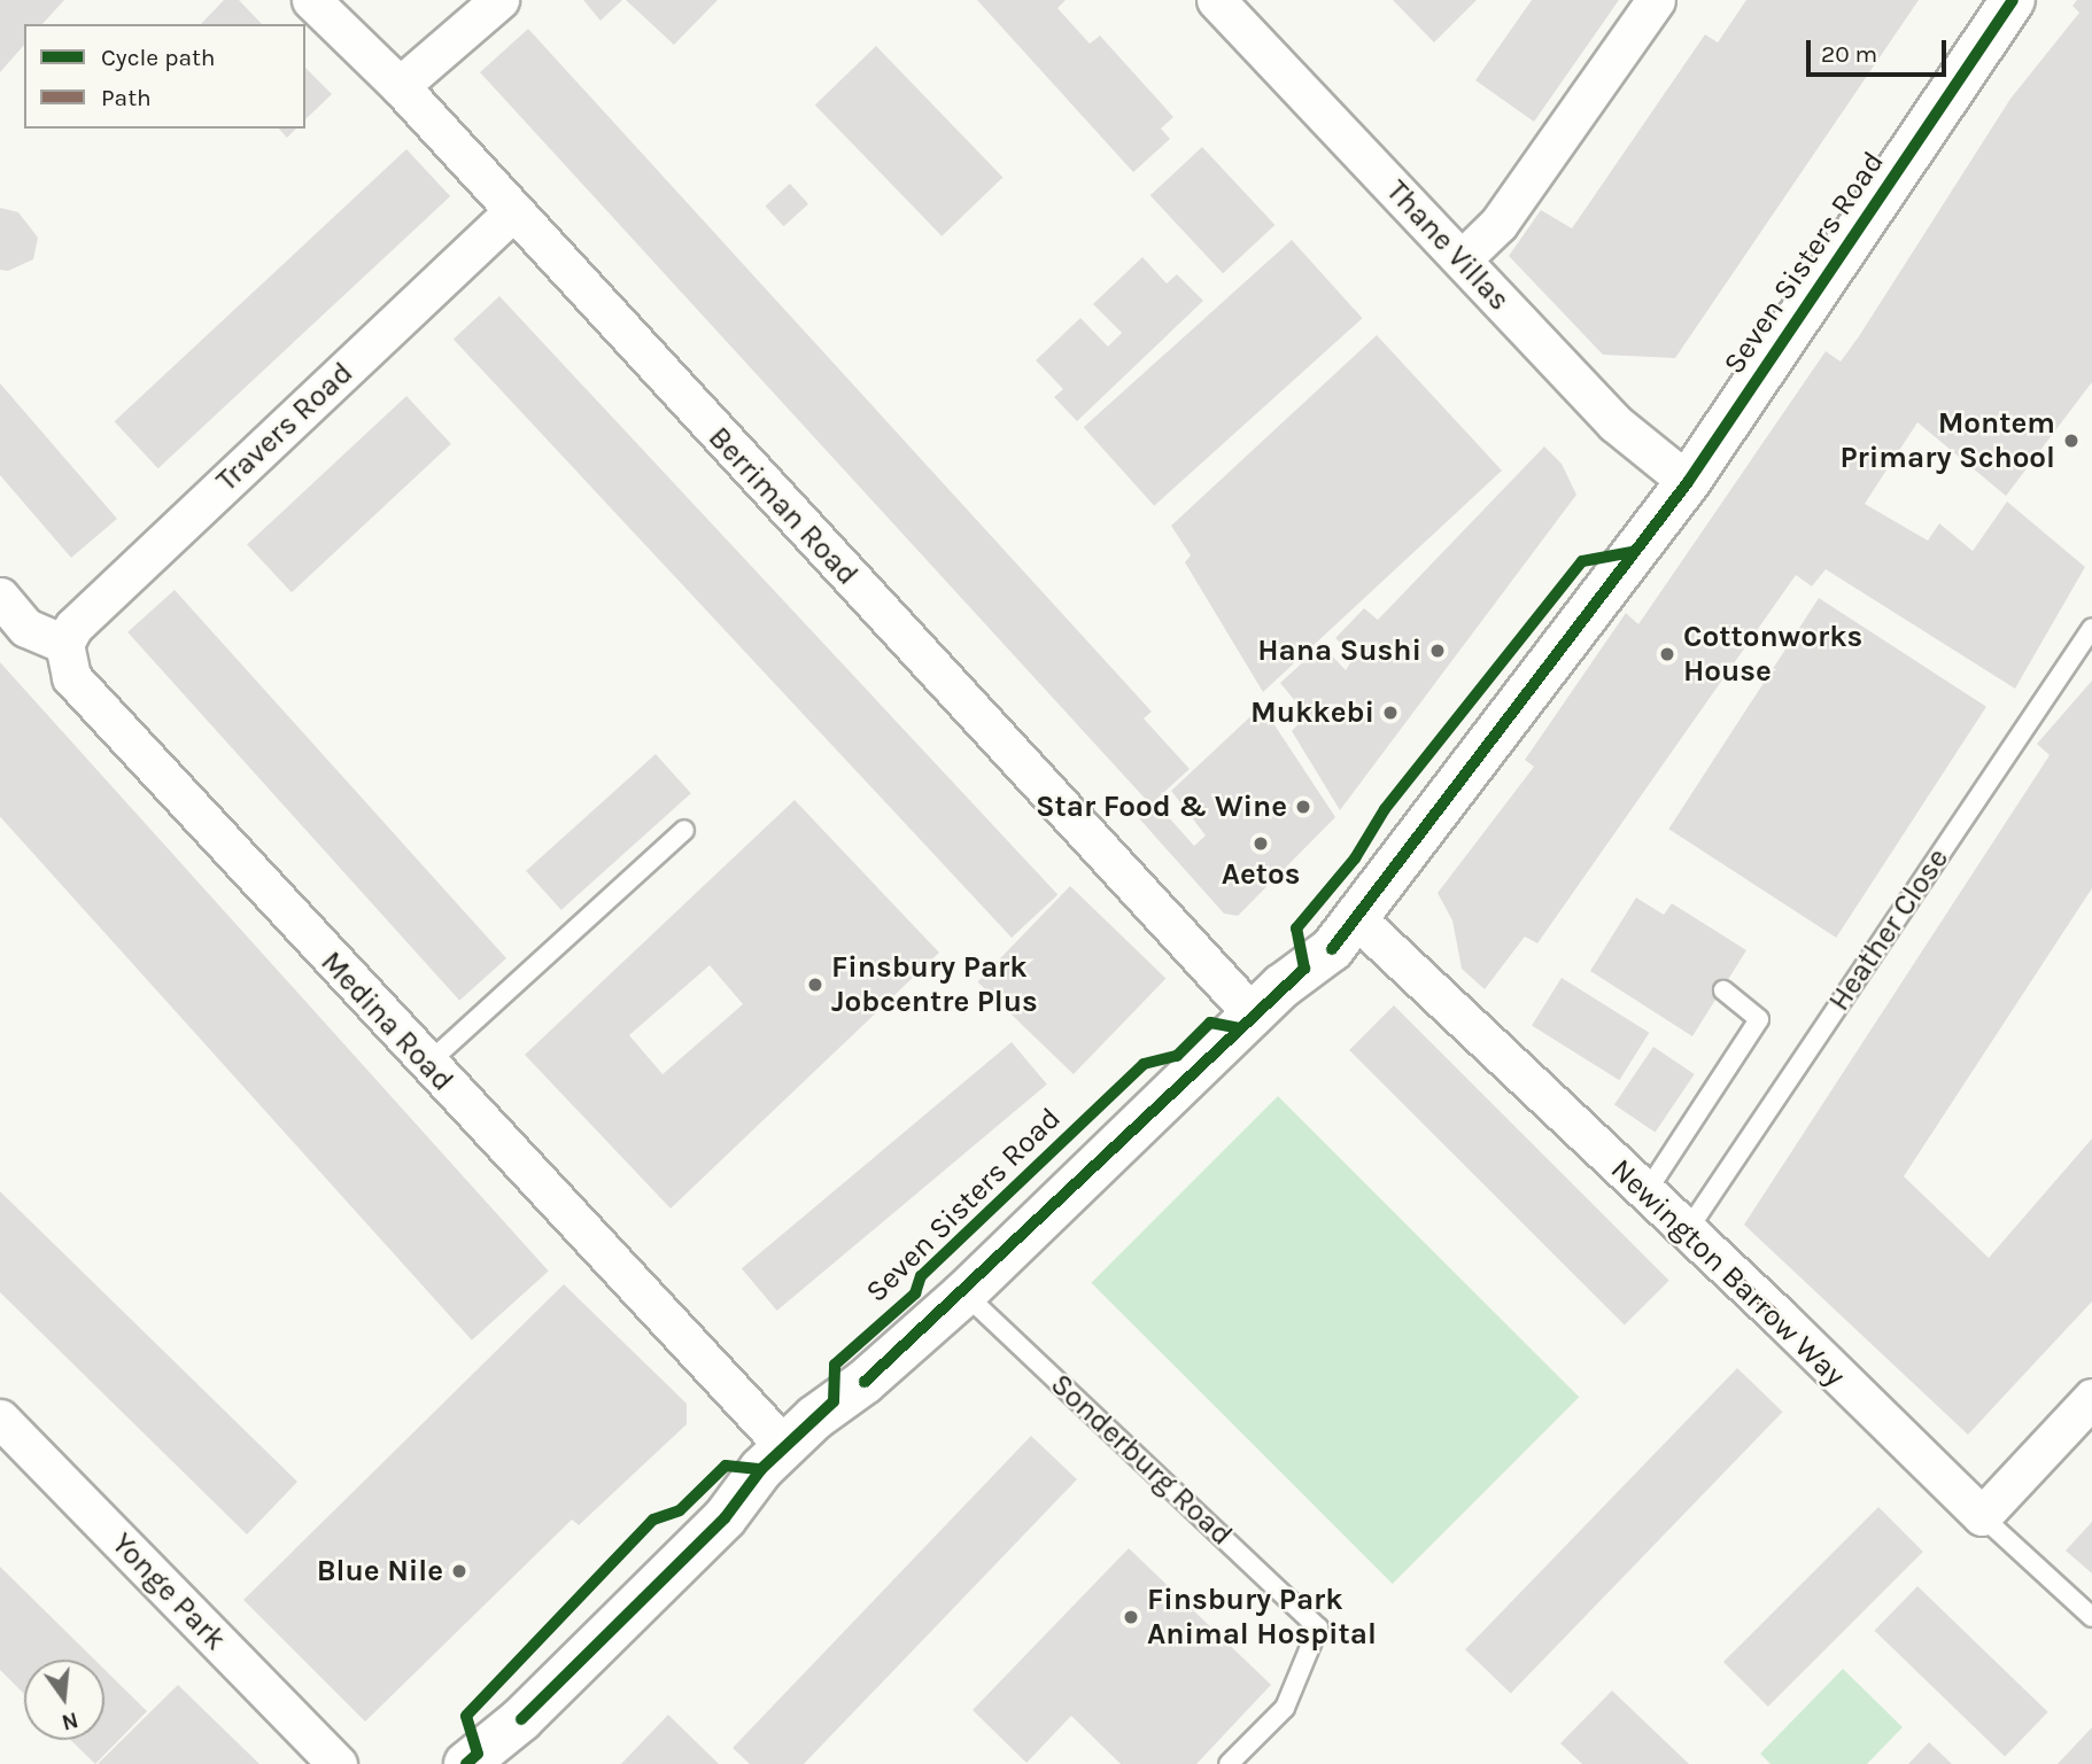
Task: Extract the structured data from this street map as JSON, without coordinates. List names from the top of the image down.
{
  "streets": {
    "highway": ["Seven Sisters Road"],
    "street": [
      "Thane Villas",
      "Travers Road",
      "Berriman Road",
      "Medina Road",
      "Newington Barrow Way",
      "Yonge Park"
    ],
    "lane": ["Heather Close", "Sonderburg Road"]
  },
  "crossings": [
    ["Thane Villas", "Seven Sisters Road"],
    ["Seven Sisters Road", "Berriman Road"],
    ["Seven Sisters Road", "Medina Road"],
    ["Seven Sisters Road", "Newington Barrow Way"],
    ["Seven Sisters Road", "Sonderburg Road"],
    ["Travers Road", "Berriman Road"],
    ["Travers Road", "Medina Road"],
    ["Heather Close", "Newington Barrow Way"]
  ],
  "places": [
    "Montem Primary School",
    "Hana Sushi",
    "Cottonworks House",
    "Mukkebi",
    "Star Food & Wine",
    "Aetos",
    "Finsbury Park Jobcentre Plus",
    "Blue Nile",
    "Finsbury Park Animal Hospital"
  ],
  "legend": ["Cycle path", "Path"],
  "scale_bar": "20 m",
  "north": "bottom"
}
